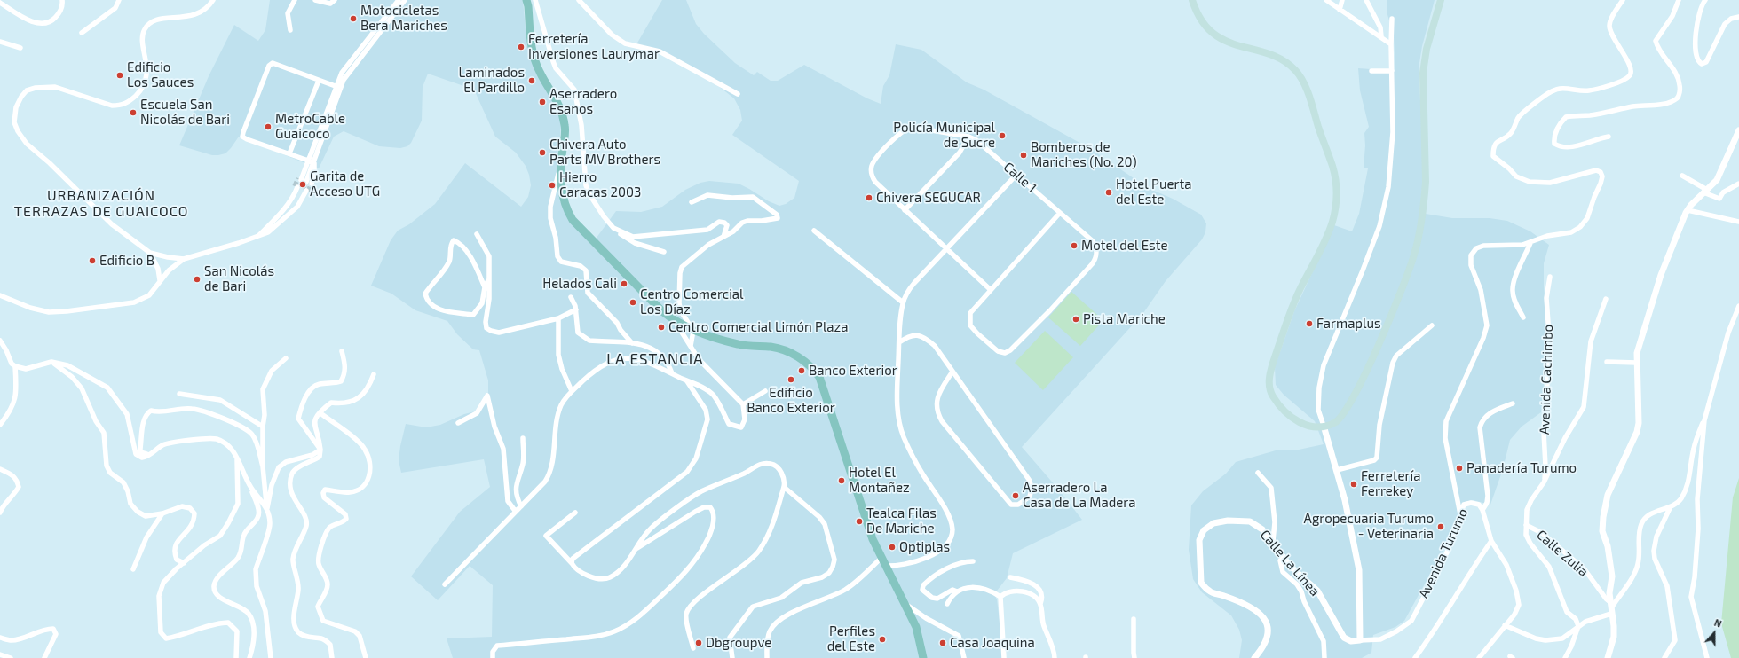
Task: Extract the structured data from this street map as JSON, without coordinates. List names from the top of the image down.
{
  "streets": {
    "street": [
      "Calle 1",
      "Avenida Cachimbo",
      "Avenida Turumo",
      "Calle Zulia",
      "Calle La Línea"
    ]
  },
  "crossings": [
    ["Avenida Turumo", "Calle La Línea"]
  ],
  "districts": ["URBANIZACIÓN TERRAZAS DE GUAICOCO", "LA ESTANCIA"],
  "places": [
    "Motocicletas Bera Mariches",
    "Ferretería Inversiones Laurymar",
    "Edificio Los Sauces",
    "Laminados El Pardillo",
    "Aserradero Esanos",
    "Escuela San Nicolás de Bari",
    "MetroCable Guaicoco",
    "Policía Municipal de Sucre",
    "Chivera Auto Parts MV Brothers",
    "Bomberos de Mariches (No. 20)",
    "Garita de Acceso UTG",
    "Hierro Caracas 2003",
    "Hotel Puerta del Este",
    "Chivera SEGUCAR",
    "Motel del Este",
    "Edificio B",
    "San Nicolás de Bari",
    "Helados Cali",
    "Centro Comercial Los Díaz",
    "Pista Mariche",
    "Farmaplus",
    "Centro Comercial Limón Plaza",
    "Banco Exterior",
    "Edificio Banco Exterior",
    "Panadería Turumo",
    "Hotel El Montañez",
    "Ferretería Ferrekey",
    "Aserradero La Casa de La Madera",
    "Tealca Filas De Mariche",
    "Agropecuaria Turumo - Veterinaria",
    "Optiplas",
    "Perfiles del Este",
    "Dbgroupve",
    "Casa Joaquina"
  ],
  "north": "top"
}
